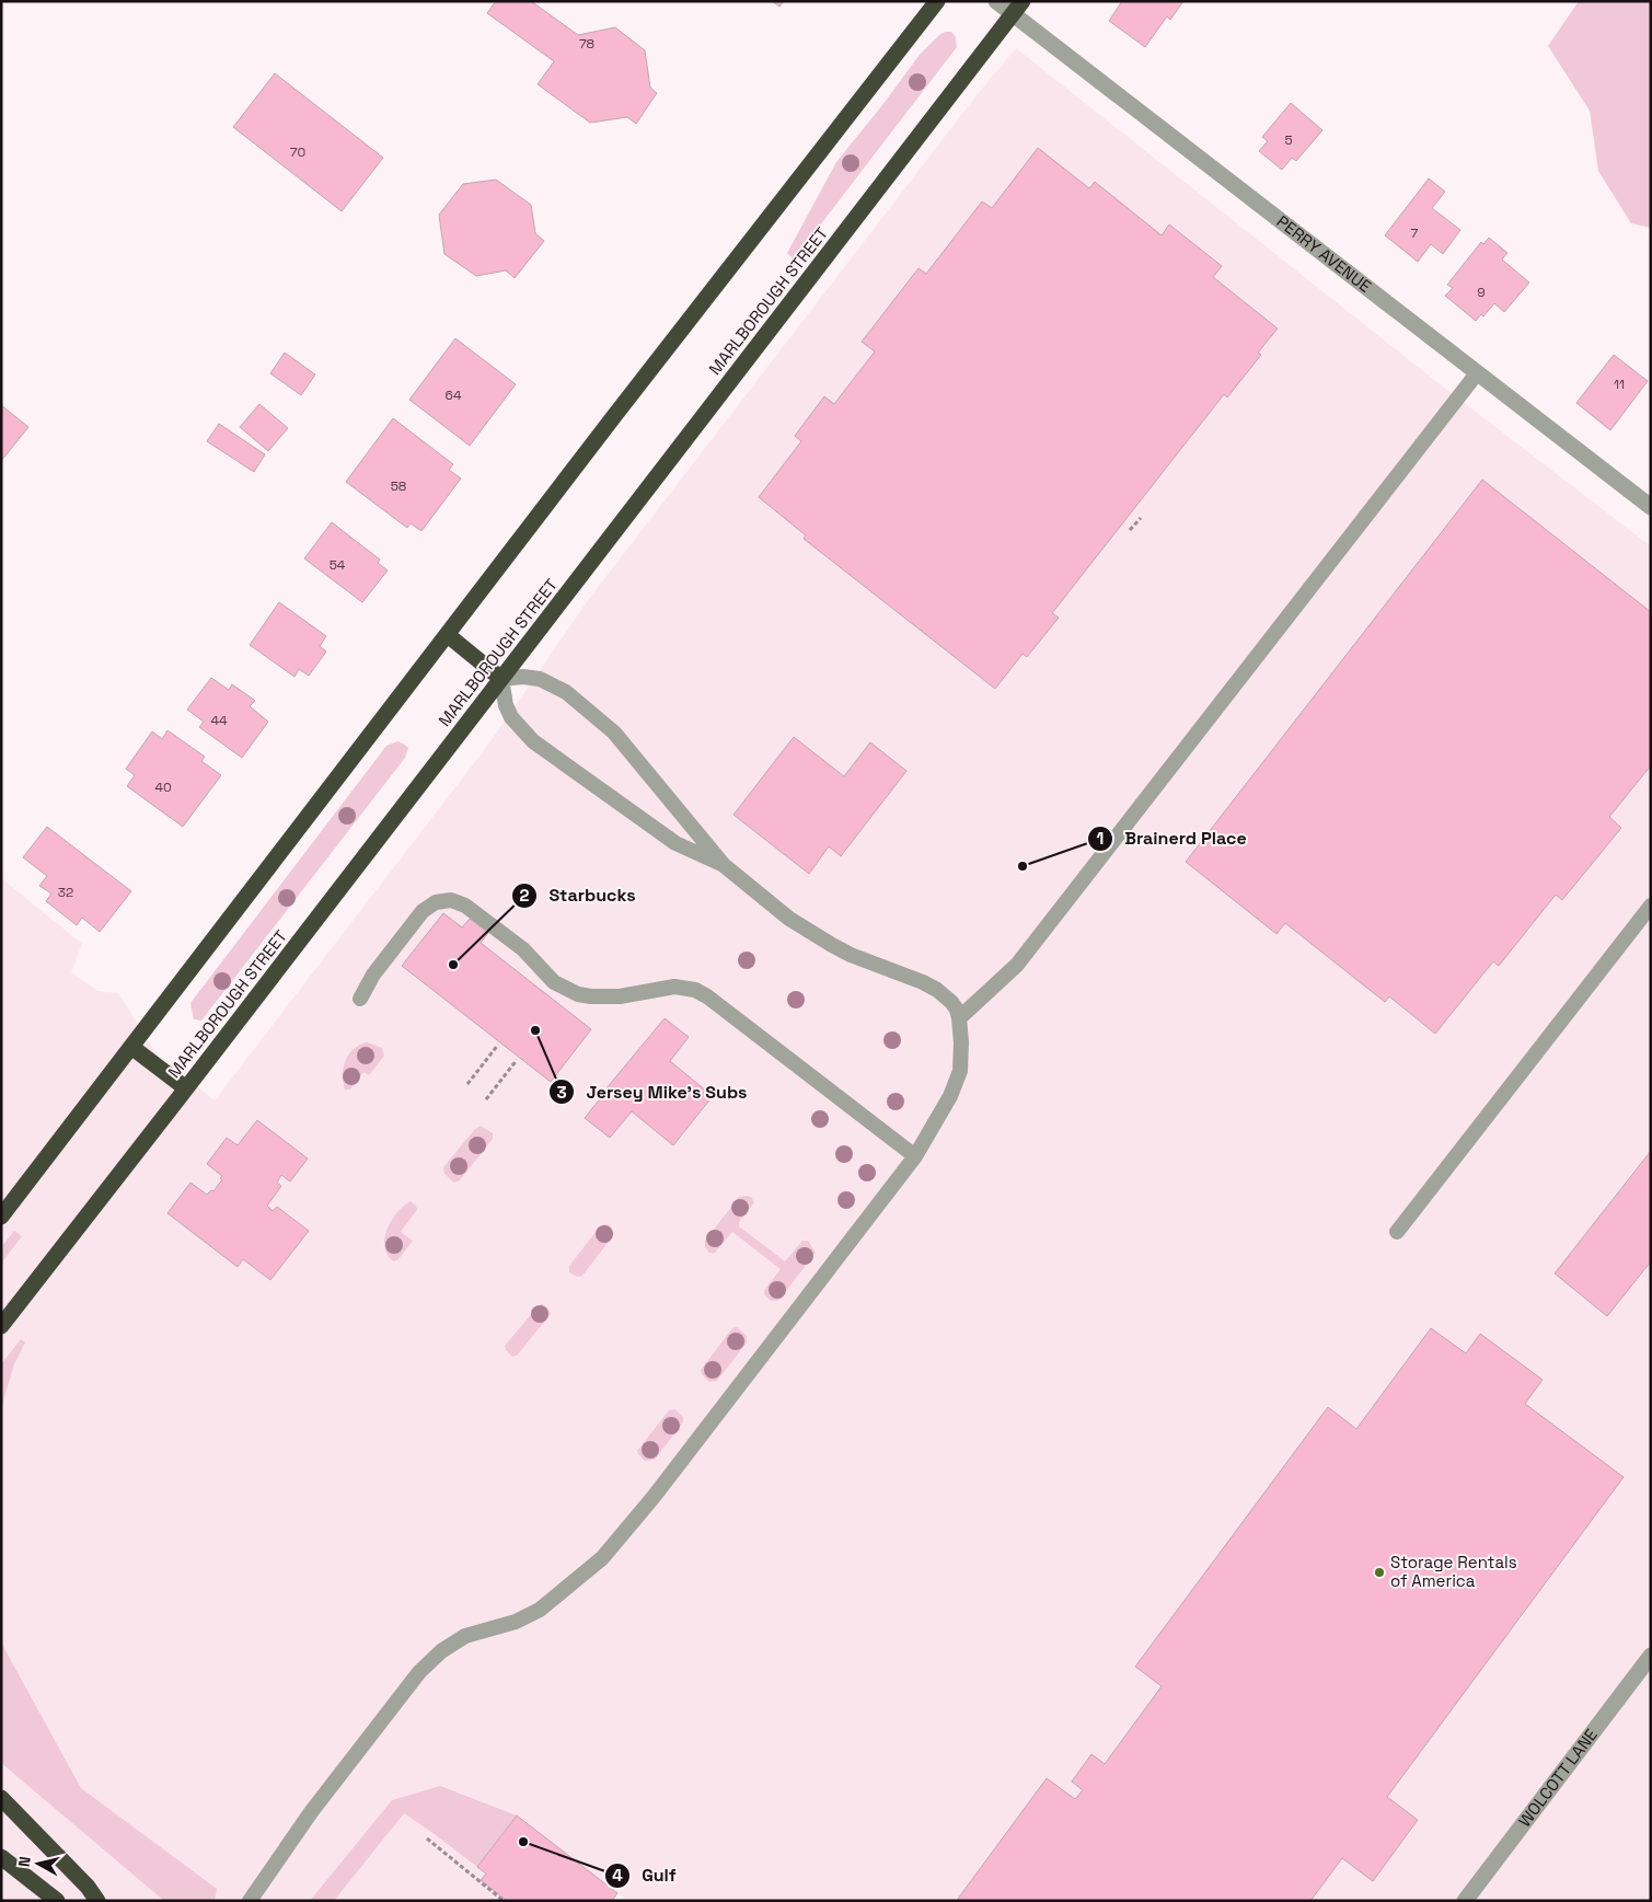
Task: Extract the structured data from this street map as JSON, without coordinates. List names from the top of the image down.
{
  "streets": {
    "highway": ["MARLBOROUGH STREET"],
    "street": ["PERRY AVENUE", "WOLCOTT LANE"]
  },
  "crossings": [
    ["PERRY AVENUE", "MARLBOROUGH STREET"]
  ],
  "places": [
    "Brainerd Place",
    "Starbucks",
    "Jersey Mike's Subs",
    "Storage Rentals of America",
    "Gulf"
  ],
  "house_numbers": [
    "78",
    "5",
    "70",
    "7",
    "9",
    "11",
    "64",
    "58",
    "54",
    "44",
    "40",
    "32"
  ],
  "north": "left"
}
